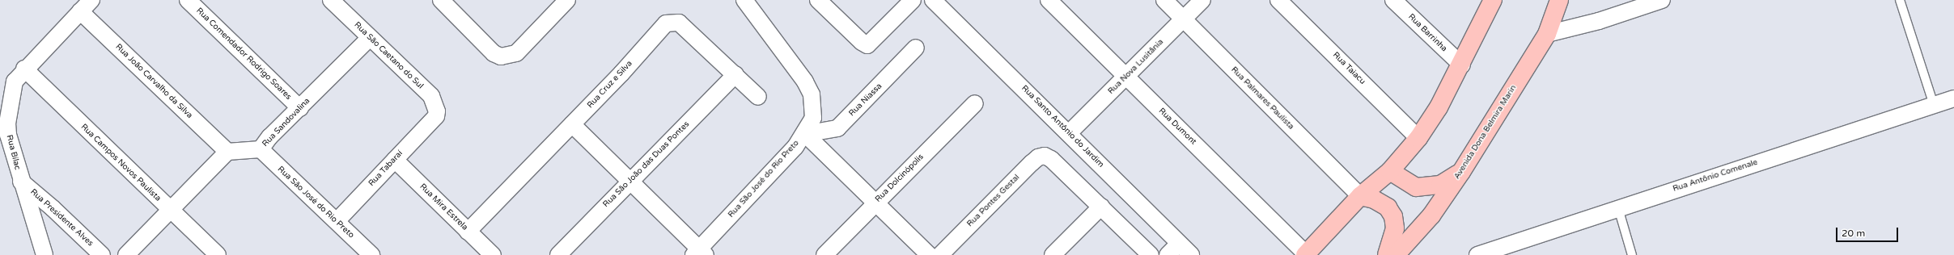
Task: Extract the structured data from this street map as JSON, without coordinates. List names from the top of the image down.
{
  "streets": {
    "main road": ["Avenida Dona Belmira Marin"],
    "street": [
      "Rua Barrinha",
      "Rua Comendador Rodrigo Soares",
      "Rua São Caetano do Sul",
      "Rua Nova Lusitânia",
      "Rua Taiacu",
      "Rua João Carvalho da Silva",
      "Rua Cruz e Silva",
      "Rua Palmares Paulista",
      "Rua Niassa",
      "Rua Sandovalina",
      "Rua Santo Antônio do Jardim",
      "Rua Dumont",
      "Rua Bilac",
      "Rua Campos Novos Paulista",
      "Rua São João das Duas Pontes",
      "Rua Tabaraí",
      "Rua Antônio Comenale",
      "Rua Dolcinópolis",
      "Rua São José do Rio Preto",
      "Rua Pontes Gestal",
      "Rua Mira Estrela",
      "Rua Presidente Alves"
    ]
  },
  "crossings": [
    ["Rua Comendador Rodrigo Soares", "Rua Sandovalina"],
    ["Rua São Caetano do Sul", "Rua Sandovalina"],
    ["Rua São Caetano do Sul", "Rua Tabaraí"],
    ["Rua Nova Lusitânia", "Rua Palmares Paulista"],
    ["Rua Nova Lusitânia", "Rua Santo Antônio do Jardim"],
    ["Rua Nova Lusitânia", "Rua Dumont"],
    ["Rua João Carvalho da Silva", "Rua Sandovalina"],
    ["Rua João Carvalho da Silva", "Rua Bilac"],
    ["Rua Cruz e Silva", "Rua São João das Duas Pontes"],
    ["Rua Cruz e Silva", "Rua Mira Estrela"],
    ["Rua Niassa", "Rua São José do Rio Preto"],
    ["Rua Sandovalina", "Rua São José do Rio Preto"],
    ["Rua Bilac", "Rua Campos Novos Paulista"],
    ["Rua Bilac", "Rua Presidente Alves"],
    ["Rua Tabaraí", "Rua São José do Rio Preto"],
    ["Rua Tabaraí", "Rua Mira Estrela"]
  ],
  "scale_bar": "20 m"
}
